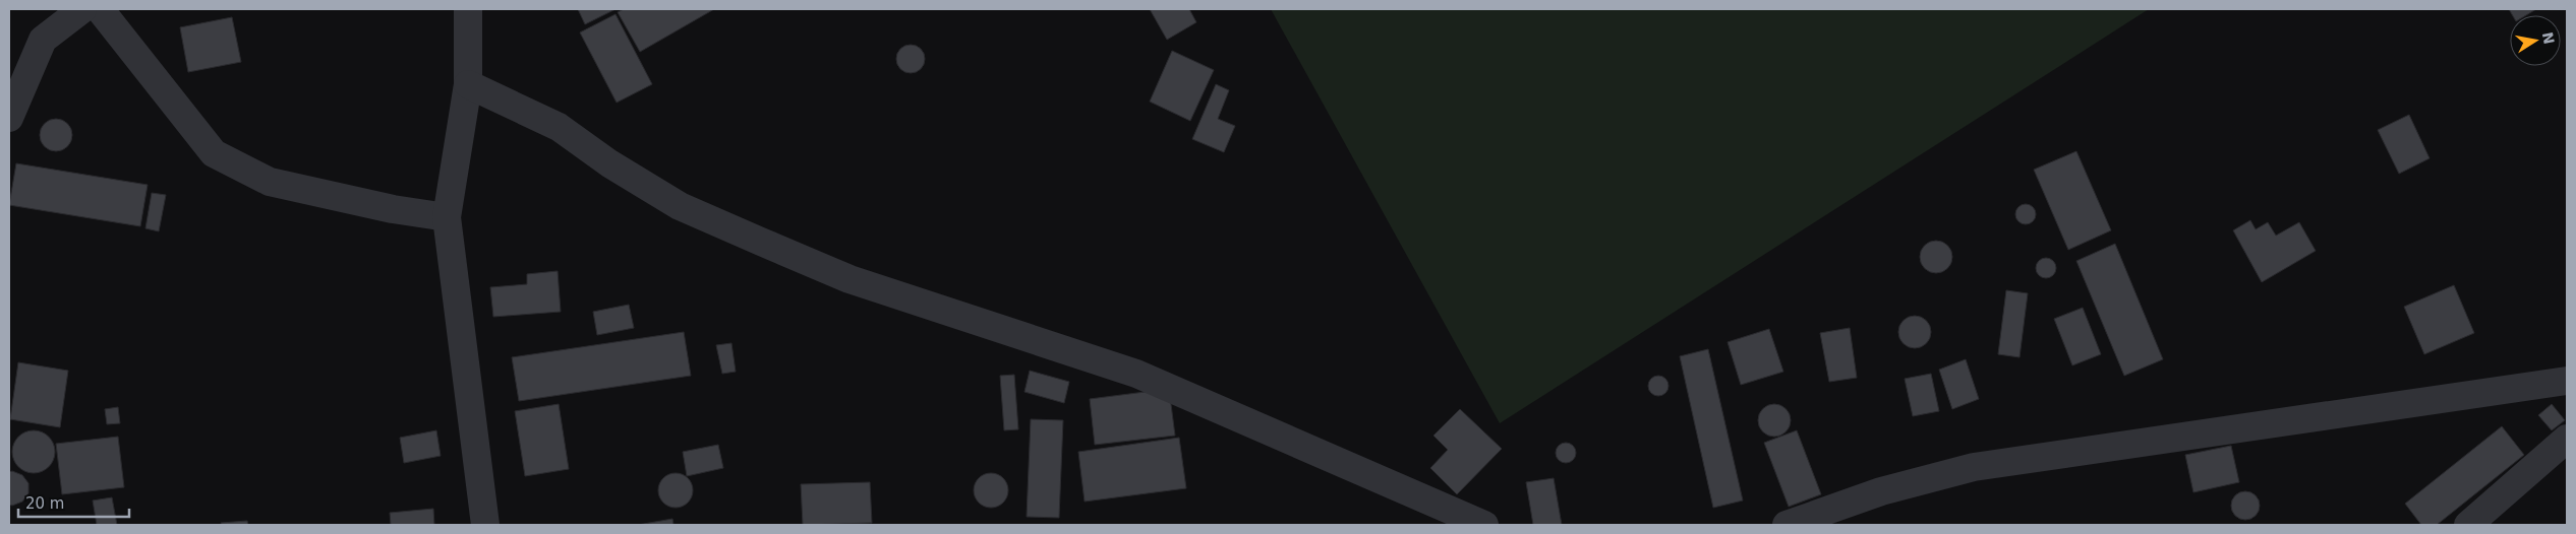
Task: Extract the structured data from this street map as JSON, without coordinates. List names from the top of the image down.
{
  "scale_bar": "20 m",
  "north": "right"
}
